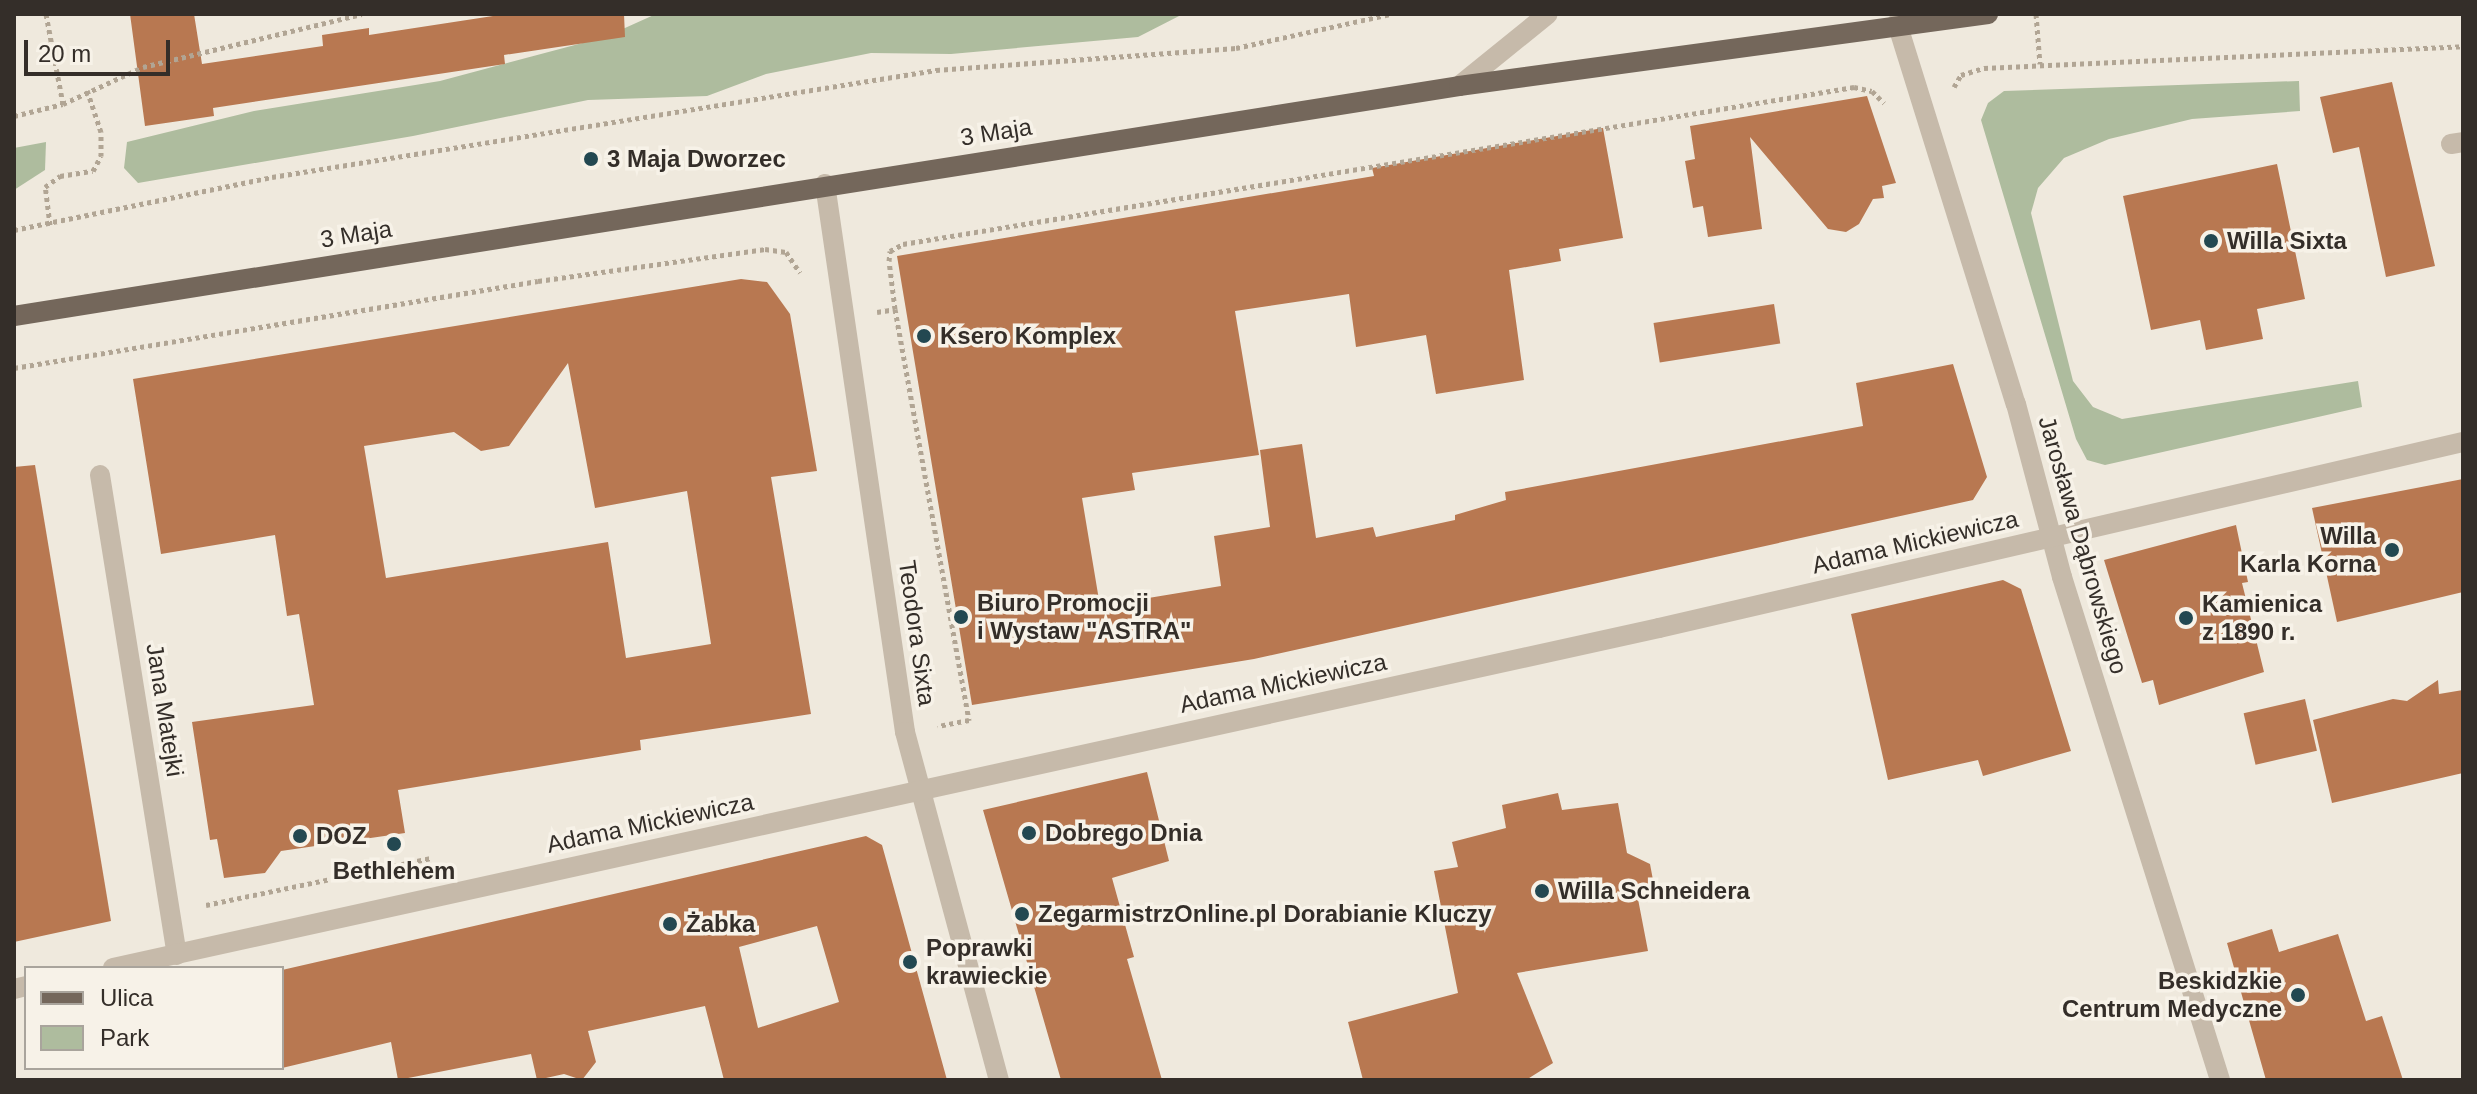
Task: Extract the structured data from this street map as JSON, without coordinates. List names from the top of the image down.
{
  "streets": {
    "main road": ["3 Maja"],
    "street": [
      "Adama Mickiewicza",
      "Jarosława Dąbrowskiego",
      "Teodora Sixta",
      "Jana Matejki"
    ]
  },
  "crossings": [
    ["3 Maja", "Jarosława Dąbrowskiego"],
    ["3 Maja", "Teodora Sixta"],
    ["Adama Mickiewicza", "Jarosława Dąbrowskiego"],
    ["Adama Mickiewicza", "Teodora Sixta"],
    ["Adama Mickiewicza", "Jana Matejki"]
  ],
  "places": [
    "3 Maja Dworzec",
    "Willa Sixta",
    "Ksero Komplex",
    "Willa Karla Korna",
    "Biuro Promocji i Wystaw \"ASTRA\"",
    "Kamienica z 1890 r.",
    "Dobrego Dnia",
    "DOZ",
    "Bethlehem",
    "Willa Schneidera",
    "ZegarmistrzOnline.pl Dorabianie Kluczy",
    "Żabka",
    "Poprawki krawieckie",
    "Beskidzkie Centrum Medyczne"
  ],
  "legend": ["Ulica", "Park"],
  "scale_bar": "20 m"
}
